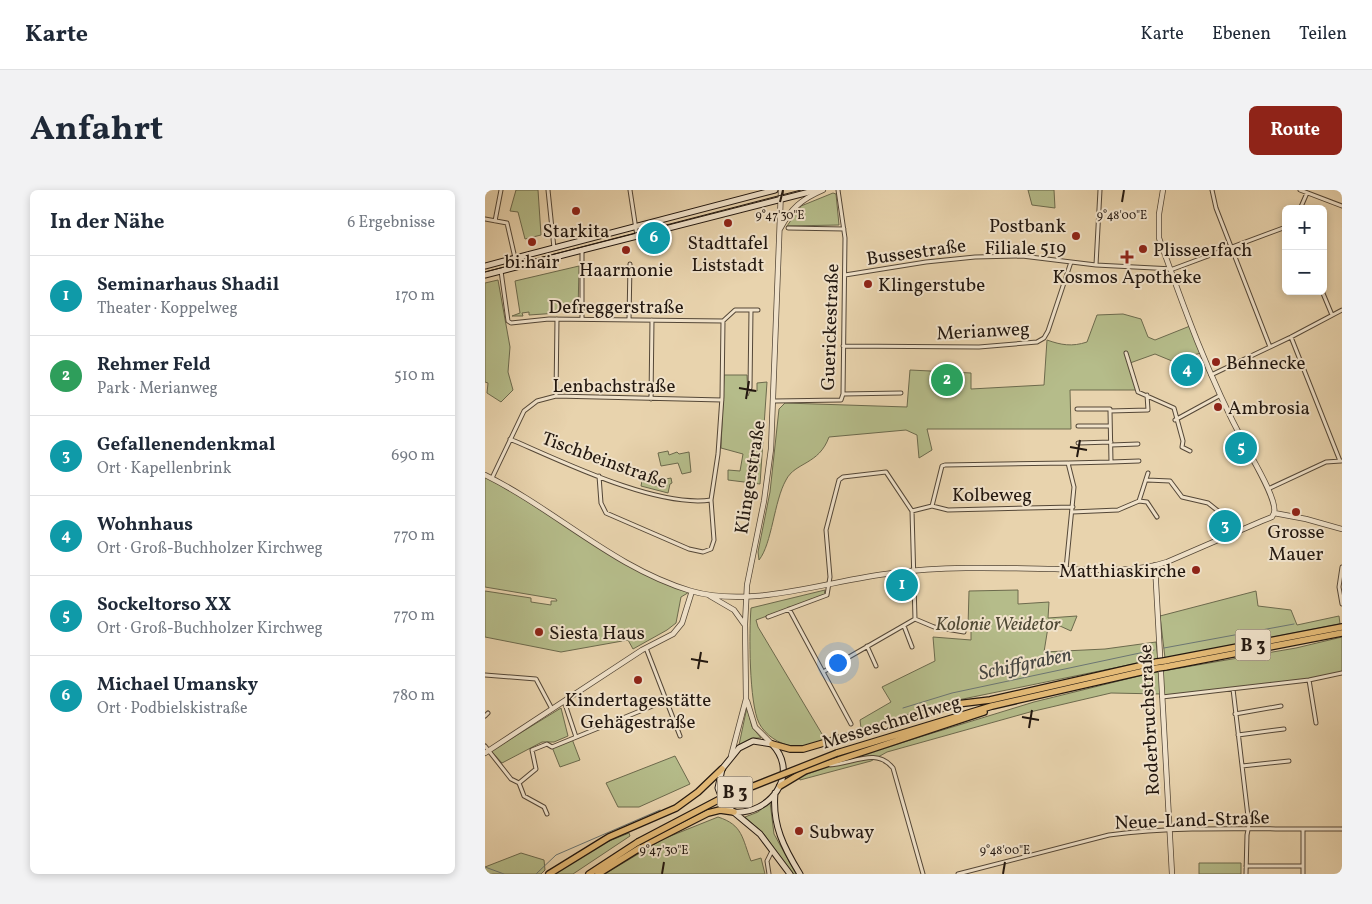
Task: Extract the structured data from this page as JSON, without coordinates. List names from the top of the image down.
{
  "streets": {
    "highway": ["B 3", "Messeschnellweg"],
    "street": [
      "Bussestraße",
      "Defreggerstraße",
      "Guerickestraße",
      "Merianweg",
      "Lenbachstraße",
      "Tischbeinstraße",
      "Klingerstraße",
      "Kolbeweg",
      "Roderbruchstraße",
      "Neue-Land-Straße"
    ]
  },
  "crossings": [
    ["Bussestraße", "Guerickestraße"],
    ["Bussestraße", "Merianweg"],
    ["Guerickestraße", "Merianweg"],
    ["Guerickestraße", "Klingerstraße"],
    ["Lenbachstraße", "Tischbeinstraße"],
    ["Roderbruchstraße", "Neue-Land-Straße"]
  ],
  "water": ["Schiffgraben"],
  "parks": ["Kolonie Weidetor"],
  "places": {
    "other": [
      "Starkita",
      "Stadttafel Liststadt",
      "Postbank Filiale 519",
      "bi:hair",
      "Plissee1fach",
      "Haarmonie",
      "Klingerstube",
      "Behnecke",
      "Ambrosia",
      "Grosse Mauer",
      "Matthiaskirche",
      "Siesta Haus",
      "Kindertagesstätte Gehägestraße",
      "Subway"
    ],
    "health": ["Kosmos Apotheke"]
  },
  "page": {
    "header": "Karte",
    "nav": ["Karte", "Ebenen", "Teilen"],
    "title": "Anfahrt",
    "buttons": "Route",
    "heading": ["In der Nähe", "6 Ergebnisse"],
    "map_buttons": ["+", "−"],
    "pins": [
      "6",
      "4",
      "2",
      "5",
      "3",
      "1"
    ],
    "list": [
      {
        "mark": "1",
        "name": "Seminarhaus Shadil",
        "note": "Theater · Koppelweg",
        "value": "170 m"
      },
      {
        "mark": "2",
        "name": "Rehmer Feld",
        "note": "Park · Merianweg",
        "value": "510 m"
      },
      {
        "mark": "3",
        "name": "Gefallenendenkmal",
        "note": "Ort · Kapellenbrink",
        "value": "690 m"
      },
      {
        "mark": "4",
        "name": "Wohnhaus",
        "note": "Ort · Groß-Buchholzer Kirchweg",
        "value": "770 m"
      },
      {
        "mark": "5",
        "name": "Sockeltorso XX",
        "note": "Ort · Groß-Buchholzer Kirchweg",
        "value": "770 m"
      },
      {
        "mark": "6",
        "name": "Michael Umansky",
        "note": "Ort · Podbielskistraße",
        "value": "780 m"
      }
    ]
  },
  "coordinates": ["9°47'30\"E", "9°48'00\"E"]
}
